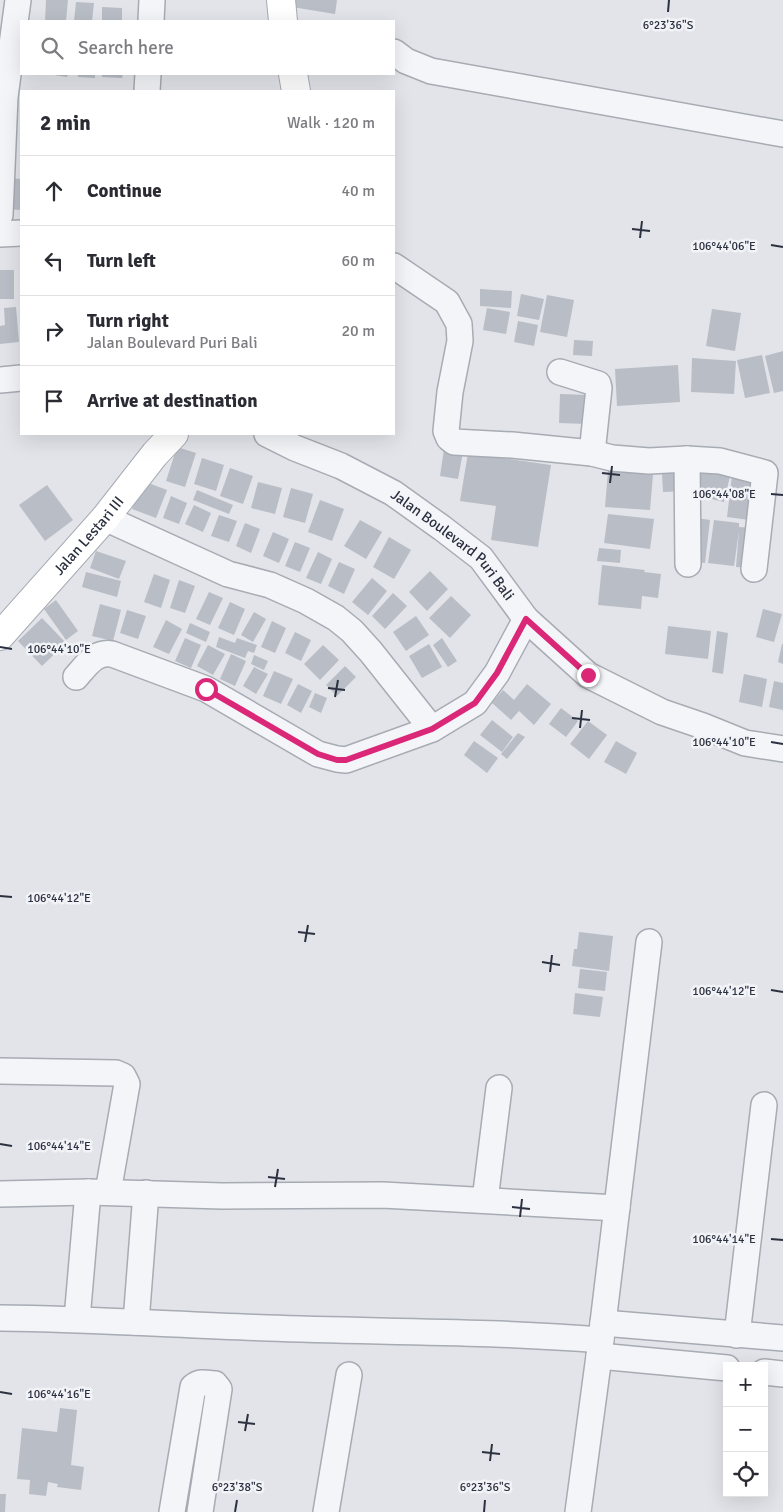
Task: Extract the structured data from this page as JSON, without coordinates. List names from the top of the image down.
{
  "streets": {
    "street": ["Jalan Lestari III", "Jalan Boulevard Puri Bali"]
  },
  "page": {
    "search": "Search here",
    "heading": ["2 min", "Walk · 120 m"],
    "list": [
      ["Continue", "40 m"],
      ["Turn left", "60 m"],
      ["Turn right", "Jalan Boulevard Puri Bali", "20 m"],
      "Arrive at destination"
    ],
    "map_buttons": ["+", "−"]
  },
  "coordinates": [
    "6°23'36\"S",
    "106°44'06\"E",
    "106°44'08\"E",
    "106°44'10\"E",
    "106°44'12\"E",
    "106°44'14\"E",
    "106°44'16\"E",
    "6°23'38\"S"
  ]
}
